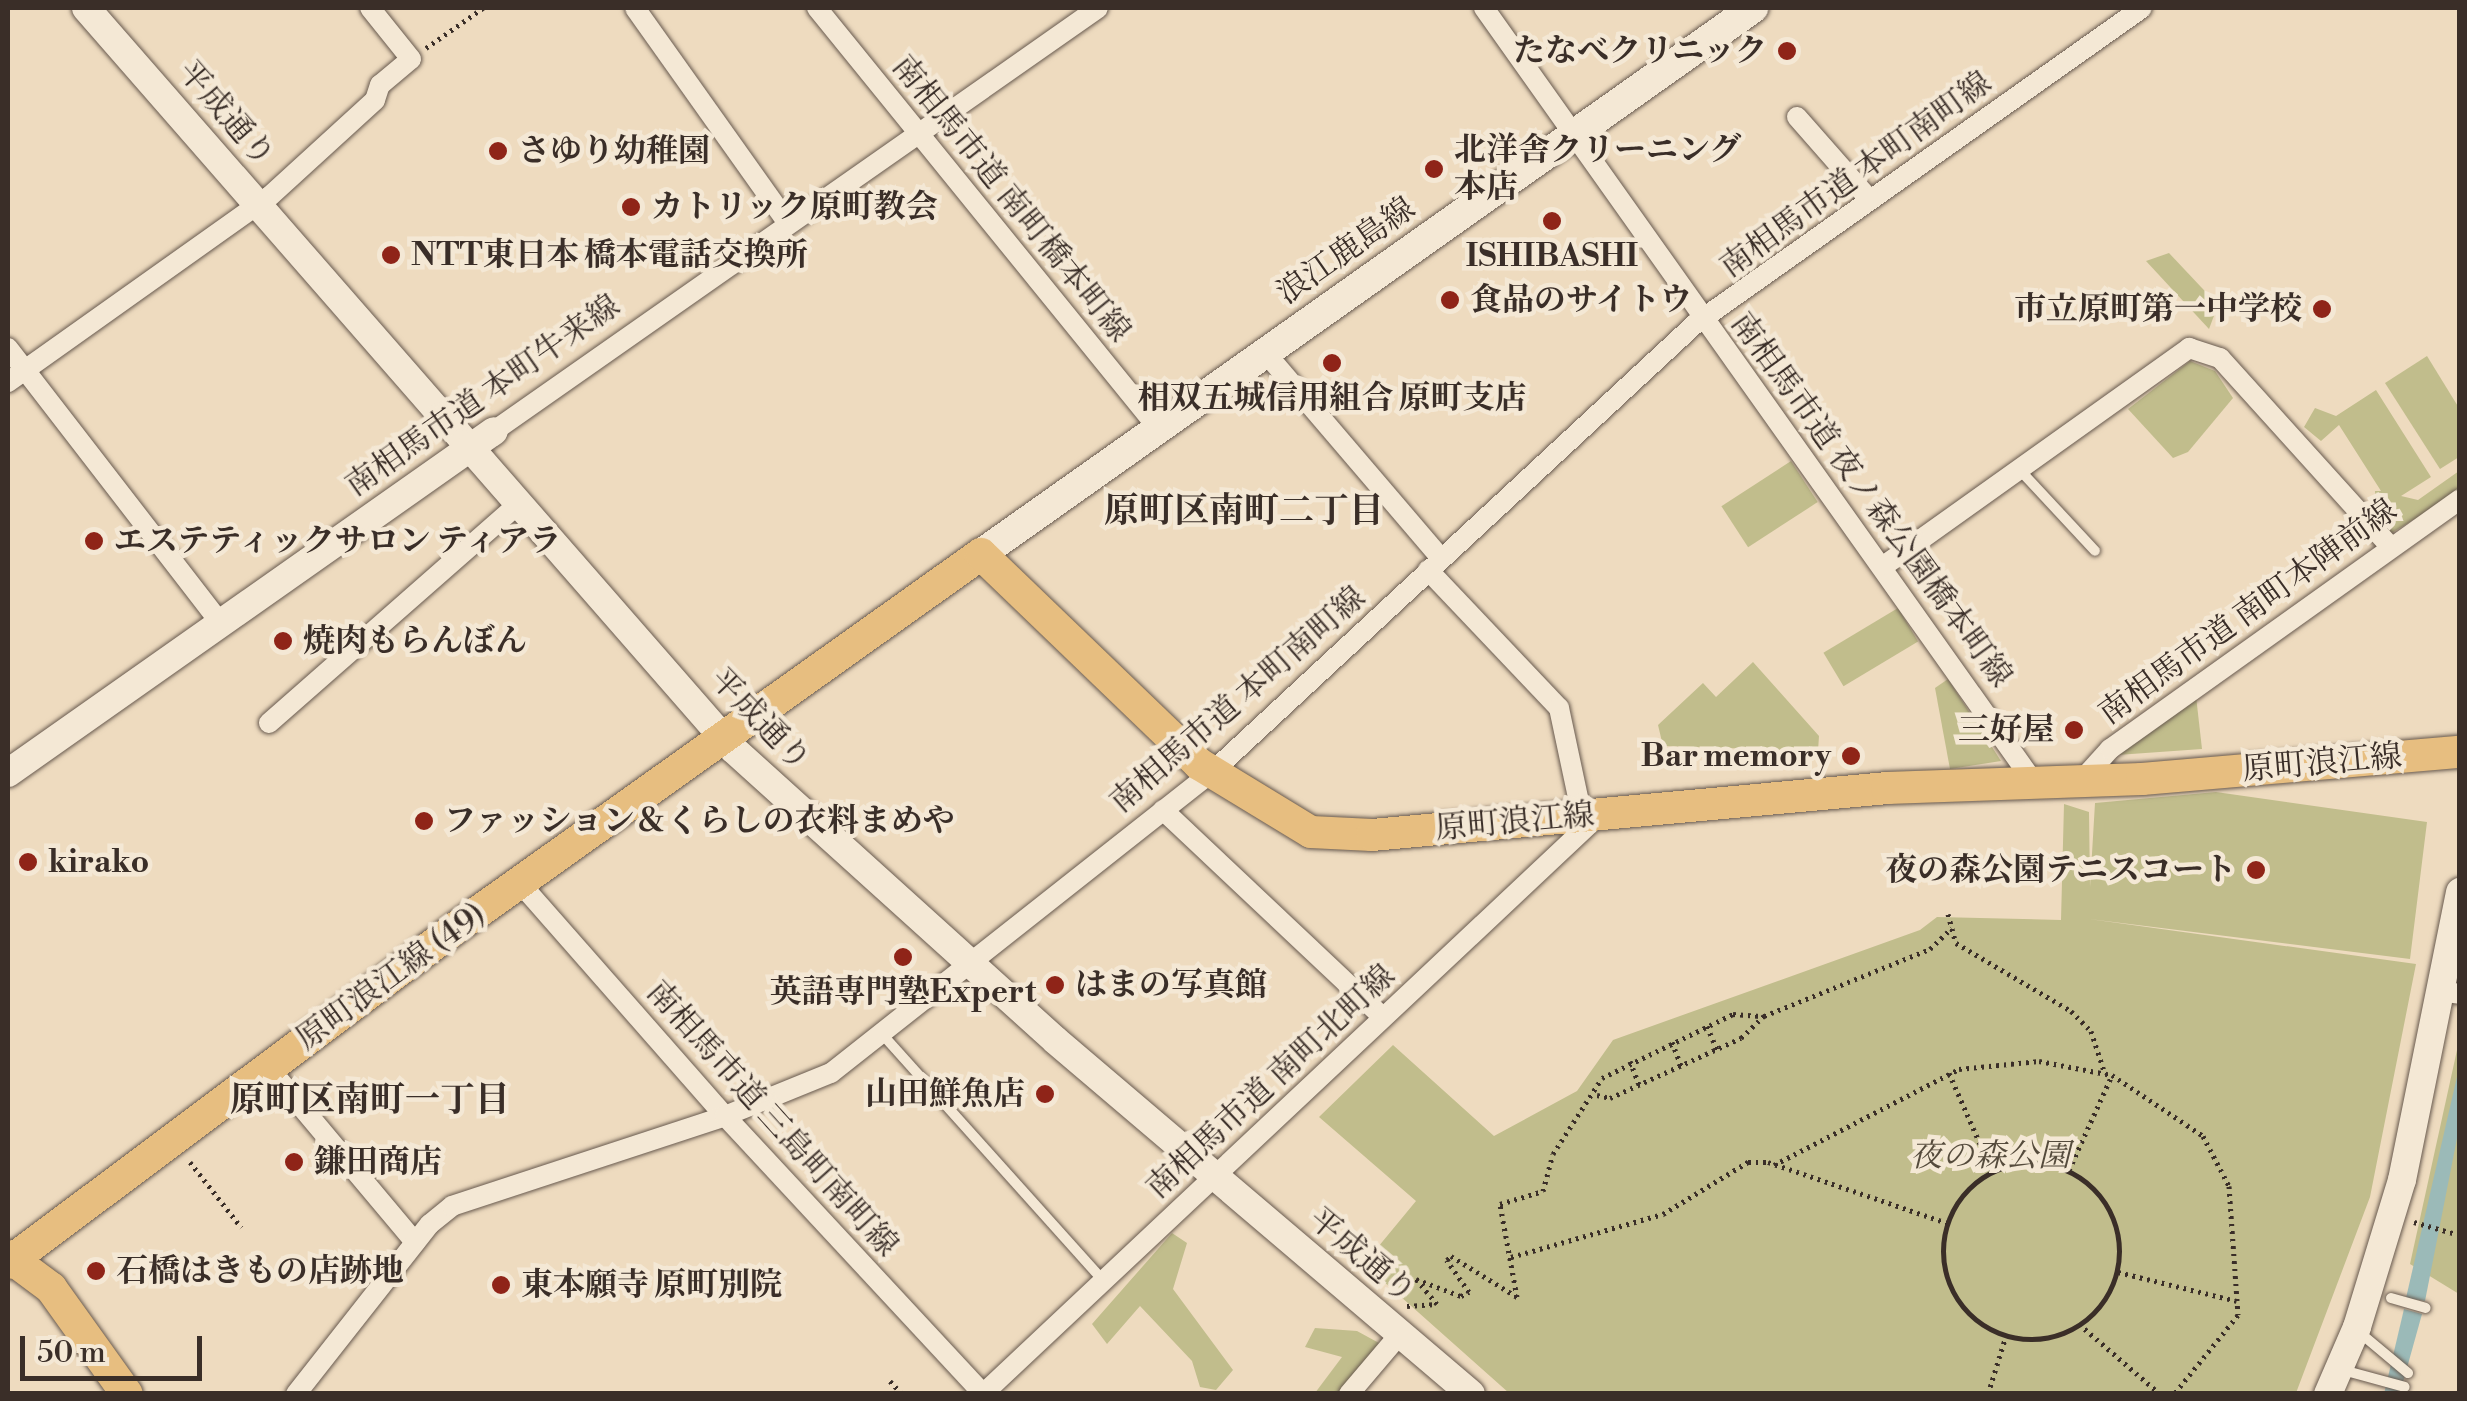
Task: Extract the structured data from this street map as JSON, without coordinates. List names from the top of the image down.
{
  "streets": {
    "main road": ["浪江鹿島線", "原町浪江線", "原町浪江線 (49)"],
    "street": [
      "平成通り",
      "南相馬市道 本町南町線",
      "南相馬市道 南町橋本町線",
      "南相馬市道 本町牛来線",
      "南相馬市道 夜ノ森公園橋本町線",
      "南相馬市道 南町本陣前線",
      "南相馬市道 南町北町線",
      "南相馬市道 三島町南町線"
    ]
  },
  "crossings": [
    ["平成通り", "南相馬市道 本町南町線"],
    ["平成通り", "南相馬市道 本町牛来線"],
    ["平成通り", "原町浪江線 (49)"],
    ["平成通り", "南相馬市道 南町北町線"],
    ["南相馬市道 本町南町線", "南相馬市道 夜ノ森公園橋本町線"],
    ["南相馬市道 本町南町線", "原町浪江線"],
    ["南相馬市道 本町南町線", "南相馬市道 三島町南町線"],
    ["南相馬市道 南町橋本町線", "浪江鹿島線"],
    ["南相馬市道 南町橋本町線", "南相馬市道 本町牛来線"],
    ["浪江鹿島線", "南相馬市道 夜ノ森公園橋本町線"],
    ["浪江鹿島線", "原町浪江線"],
    ["南相馬市道 夜ノ森公園橋本町線", "原町浪江線"],
    ["南相馬市道 南町本陣前線", "原町浪江線"],
    ["原町浪江線", "南相馬市道 南町北町線"],
    ["原町浪江線 (49)", "南相馬市道 三島町南町線"],
    ["南相馬市道 南町北町線", "南相馬市道 三島町南町線"]
  ],
  "districts": ["原町区南町二丁目", "原町区南町一丁目"],
  "parks": ["夜の森公園"],
  "places": [
    "たなべクリニック",
    "さゆり幼稚園",
    "北洋舎クリーニング 本店",
    "カトリック原町教会",
    "ISHIBASHI",
    "NTT東日本 橋本電話交換所",
    "食品のサイトウ",
    "市立原町第一中学校",
    "相双五城信用組合 原町支店",
    "エステティックサロン ティアラ",
    "焼肉もらんぼん",
    "三好屋",
    "Bar memory",
    "ファッション＆くらしの衣料まめや",
    "kirako",
    "夜の森公園テニスコート",
    "英語専門塾Expert",
    "はまの写真館",
    "山田鮮魚店",
    "鎌田商店",
    "石橋はきもの店跡地",
    "東本願寺 原町別院"
  ],
  "scale_bar": "50 m"
}
